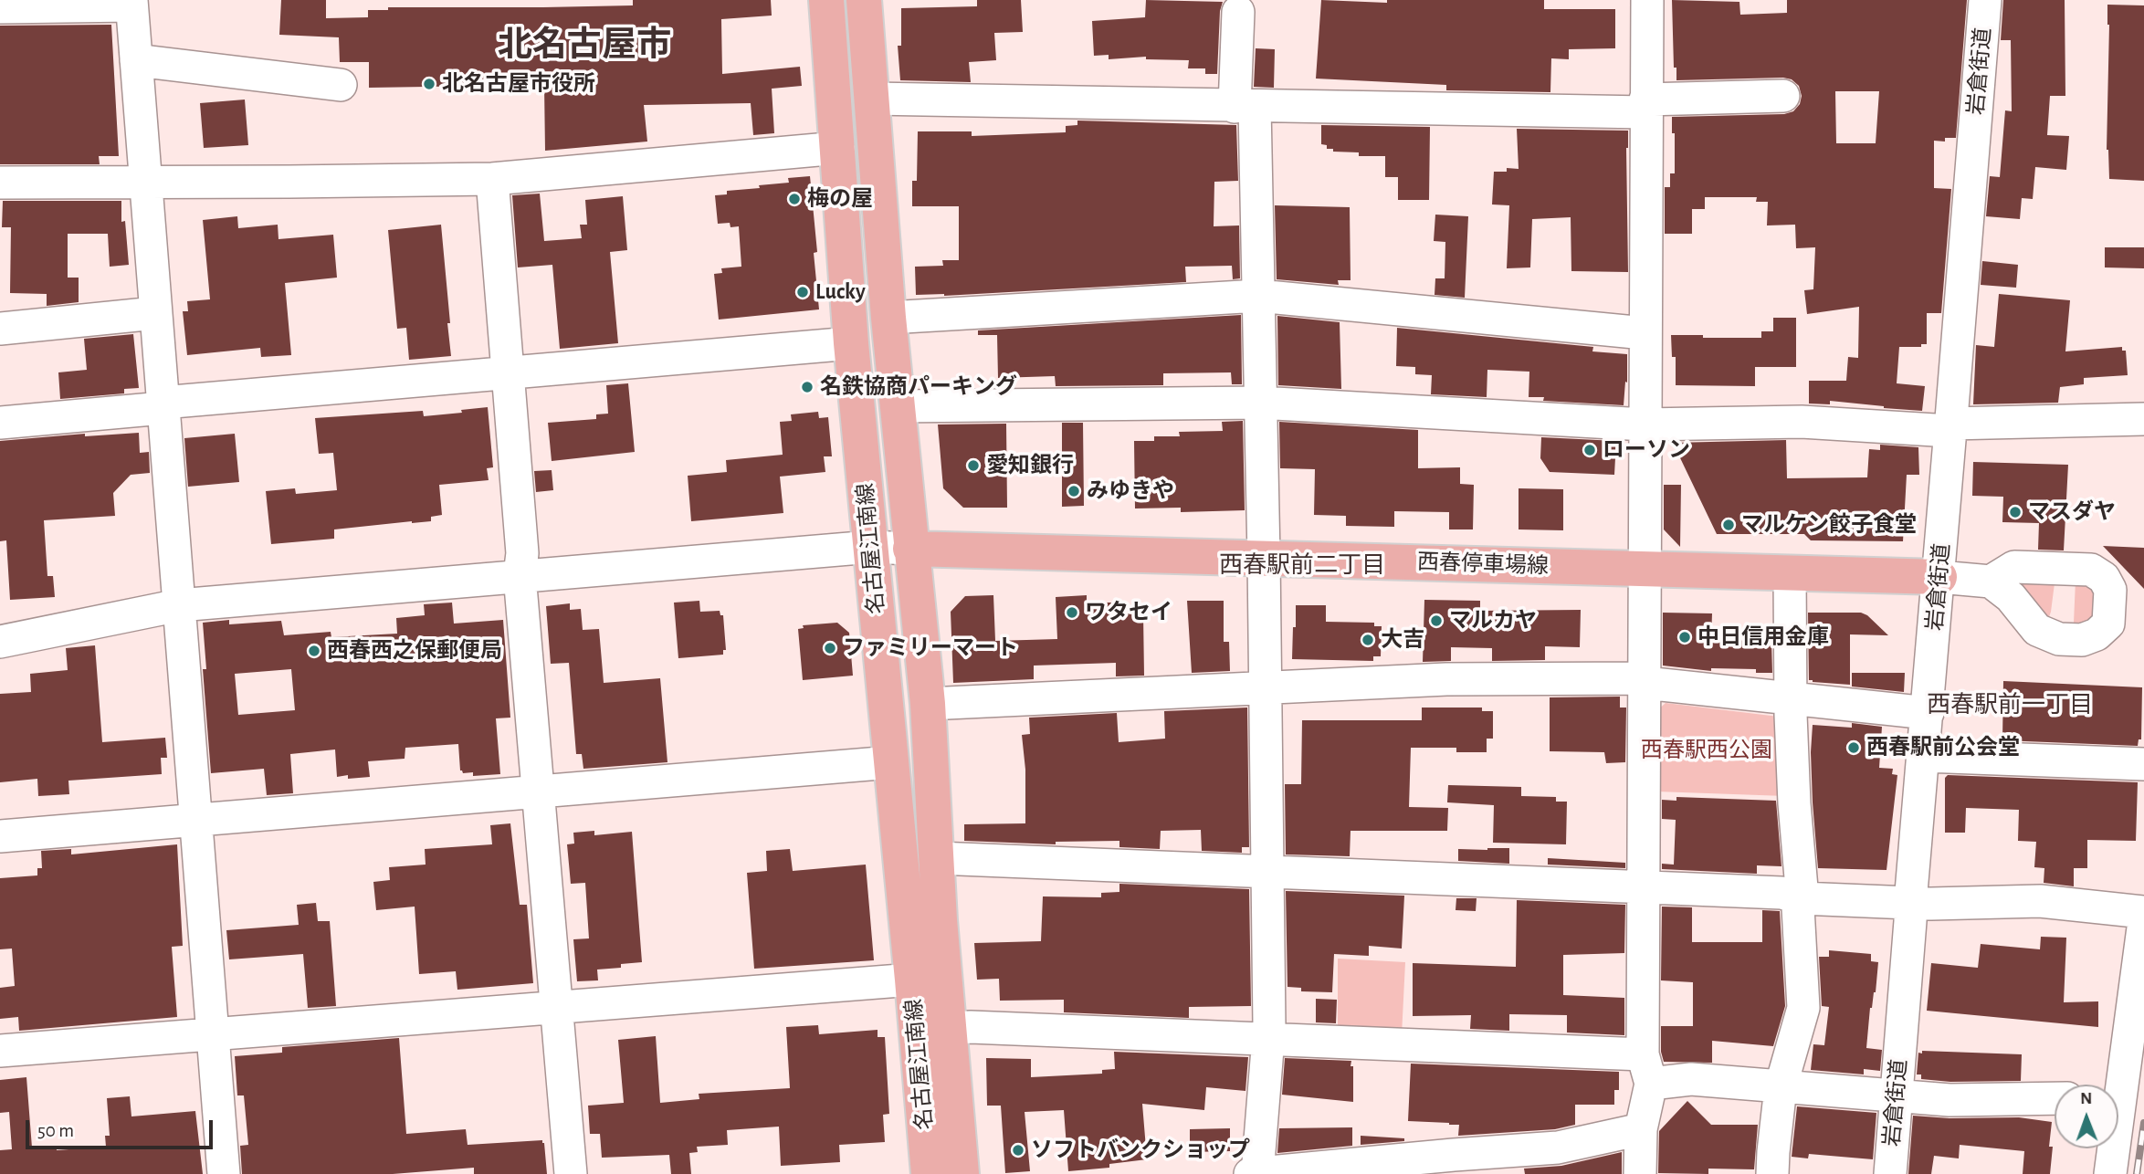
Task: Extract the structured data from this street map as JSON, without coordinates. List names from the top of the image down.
{
  "streets": {
    "main road": ["名古屋江南線", "西春停車場線"],
    "street": ["岩倉街道"]
  },
  "crossings": [
    ["岩倉街道", "西春停車場線"],
    ["名古屋江南線", "西春停車場線"]
  ],
  "districts": ["北名古屋市", "西春駅前二丁目", "西春駅前一丁目"],
  "parks": ["西春駅西公園"],
  "places": [
    "北名古屋市役所",
    "梅の屋",
    "Lucky",
    "名鉄協商パーキング",
    "ローソン",
    "愛知銀行",
    "みゆきや",
    "マスダヤ",
    "マルケン餃子食堂",
    "ワタセイ",
    "マルカヤ",
    "中日信用金庫",
    "大吉",
    "ファミリーマート",
    "西春西之保郵便局",
    "西春駅前公会堂",
    "ソフトバンクショップ"
  ],
  "scale_bar": "50 m",
  "north": "top"
}
